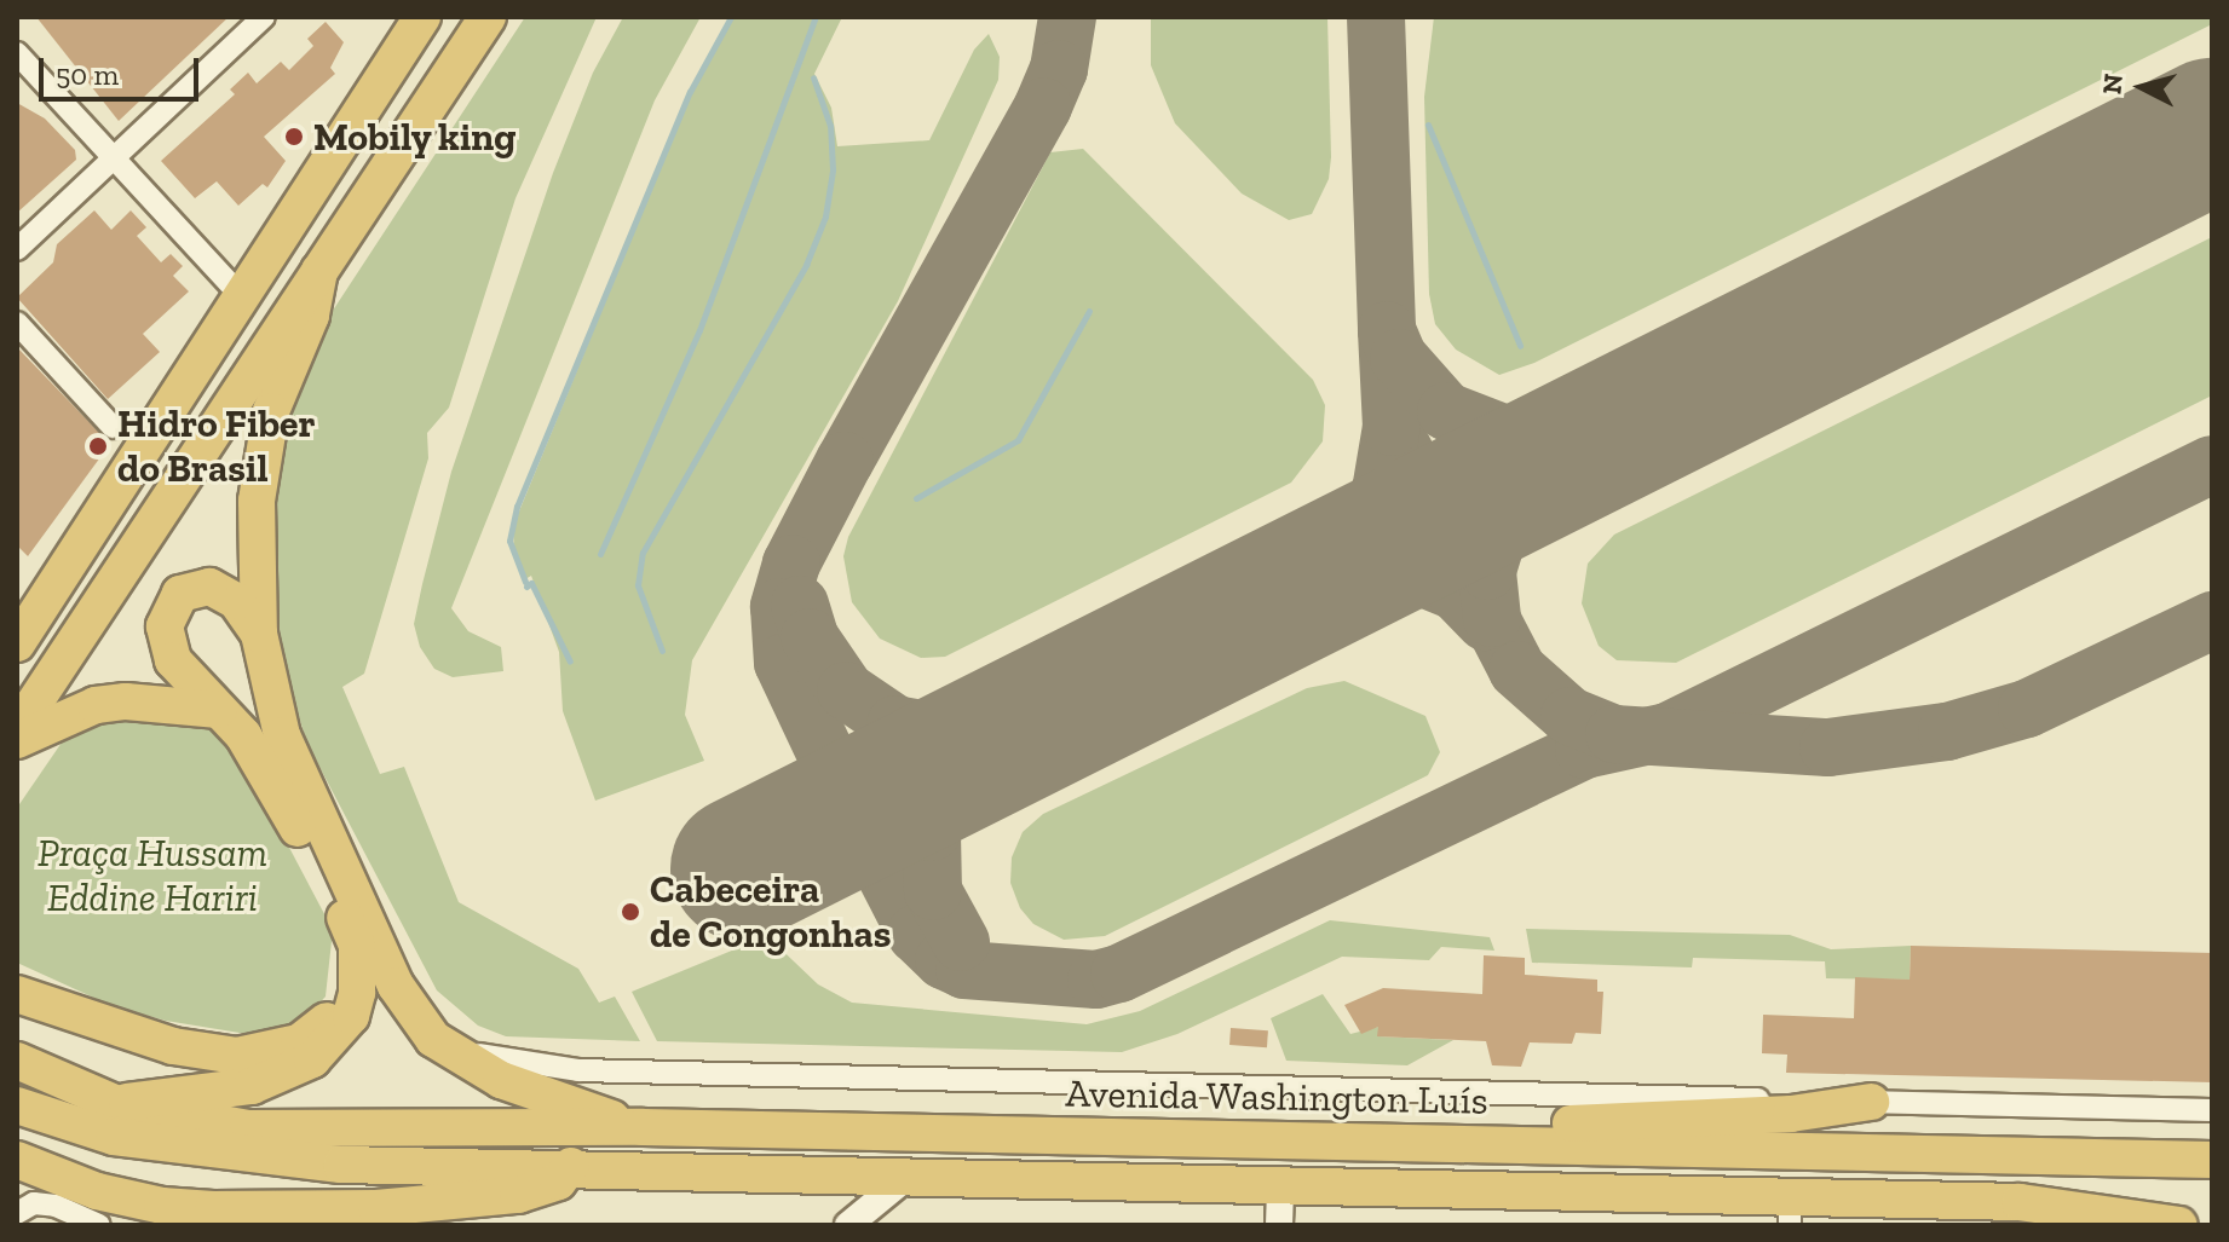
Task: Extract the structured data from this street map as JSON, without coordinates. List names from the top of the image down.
{
  "streets": {
    "highway": ["Avenida Washington Luís"]
  },
  "parks": ["Praça Hussam Eddine Hariri"],
  "places": ["Mobily king", "Hidro Fiber do Brasil", "Cabeceira de Congonhas"],
  "scale_bar": "50 m",
  "north": "left"
}
